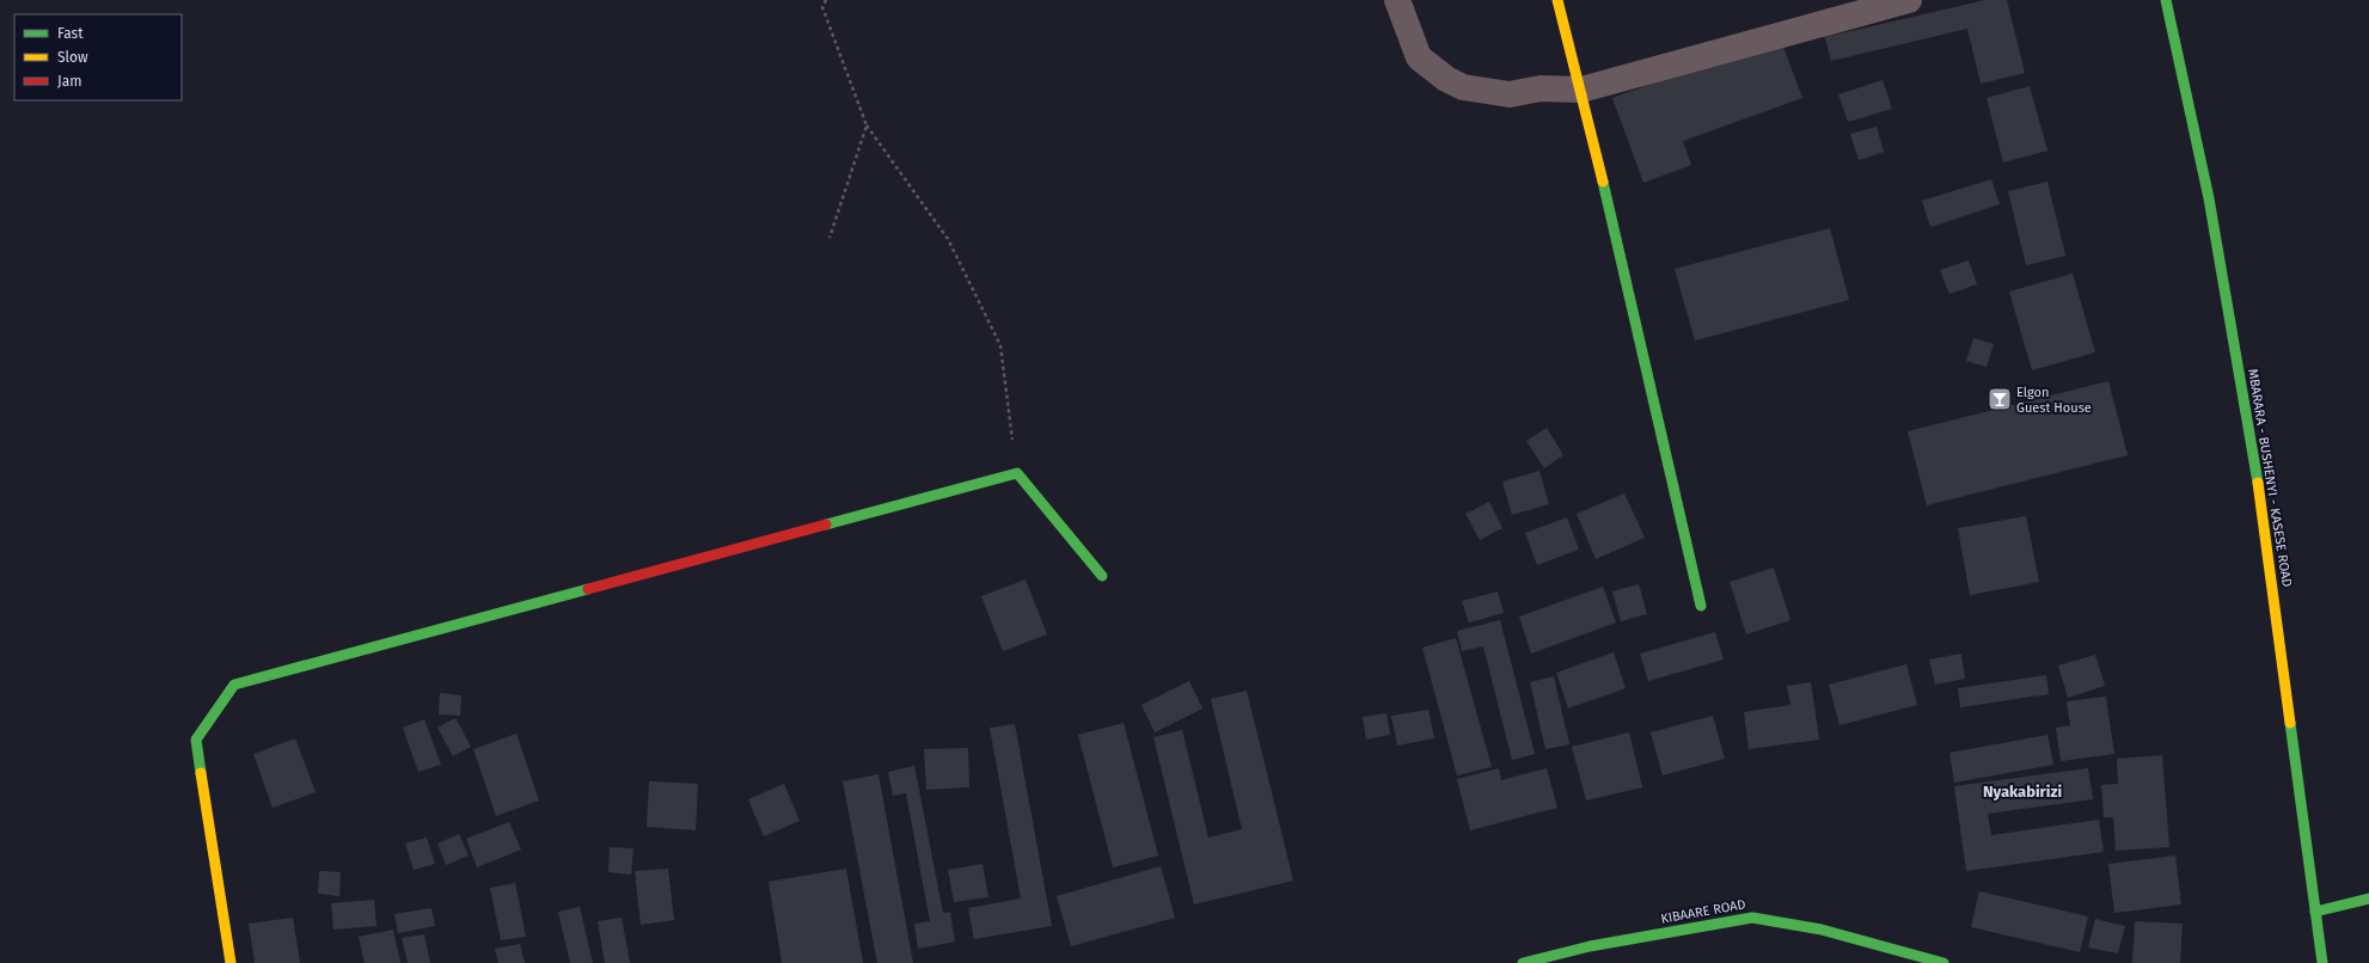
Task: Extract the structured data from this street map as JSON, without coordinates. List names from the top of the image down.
{
  "streets": {
    "street": ["MBARARA - BUSHENYI - KASESE ROAD", "KIBAARE ROAD"]
  },
  "districts": ["Nyakabirizi"],
  "places": {
    "bar": ["Elgon Guest House"]
  },
  "legend": ["Fast", "Slow", "Jam"]
}
